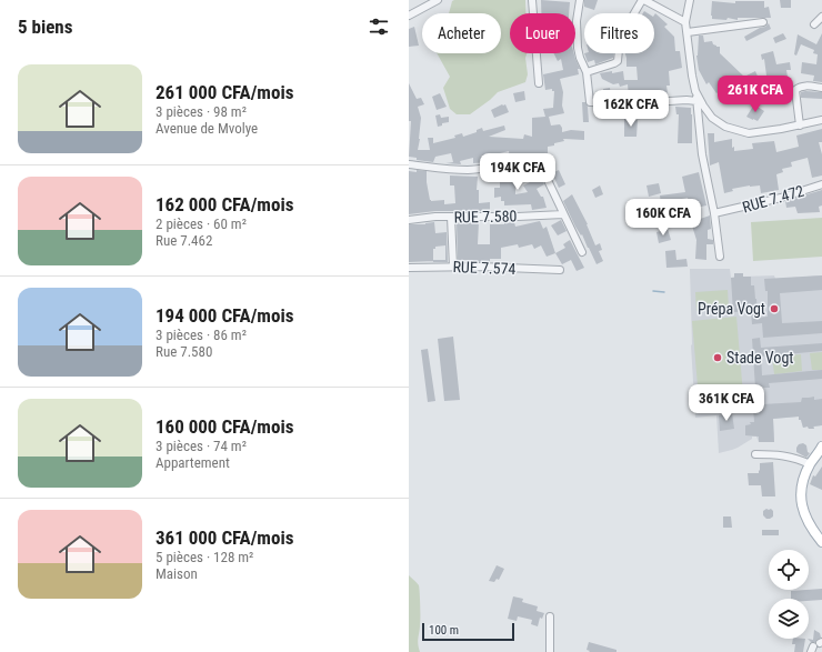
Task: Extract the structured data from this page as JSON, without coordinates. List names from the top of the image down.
{
  "streets": {
    "street": ["RUE 7.472", "RUE 7.580", "RUE 7.574"]
  },
  "places": ["Prépa Vogt", "Stade Vogt"],
  "scale_bar": "100 m",
  "page": {
    "heading": "5 biens",
    "chip": ["Acheter", "Louer", "Filtres"],
    "list": [
      {
        "name": "261 000 CFA/mois",
        "note": "3 pièces · 98 m² · Avenue de Mvolye"
      },
      {
        "name": "162 000 CFA/mois",
        "note": "2 pièces · 60 m² · Rue 7.462"
      },
      {
        "name": "194 000 CFA/mois",
        "note": "3 pièces · 86 m² · Rue 7.580"
      },
      {
        "name": "160 000 CFA/mois",
        "note": "3 pièces · 74 m² · Appartement"
      },
      {
        "name": "361 000 CFA/mois",
        "note": "5 pièces · 128 m² · Maison"
      }
    ],
    "price": [
      "261K CFA",
      "162K CFA",
      "194K CFA",
      "160K CFA",
      "361K CFA"
    ],
    "scale": "100 m"
  }
}
